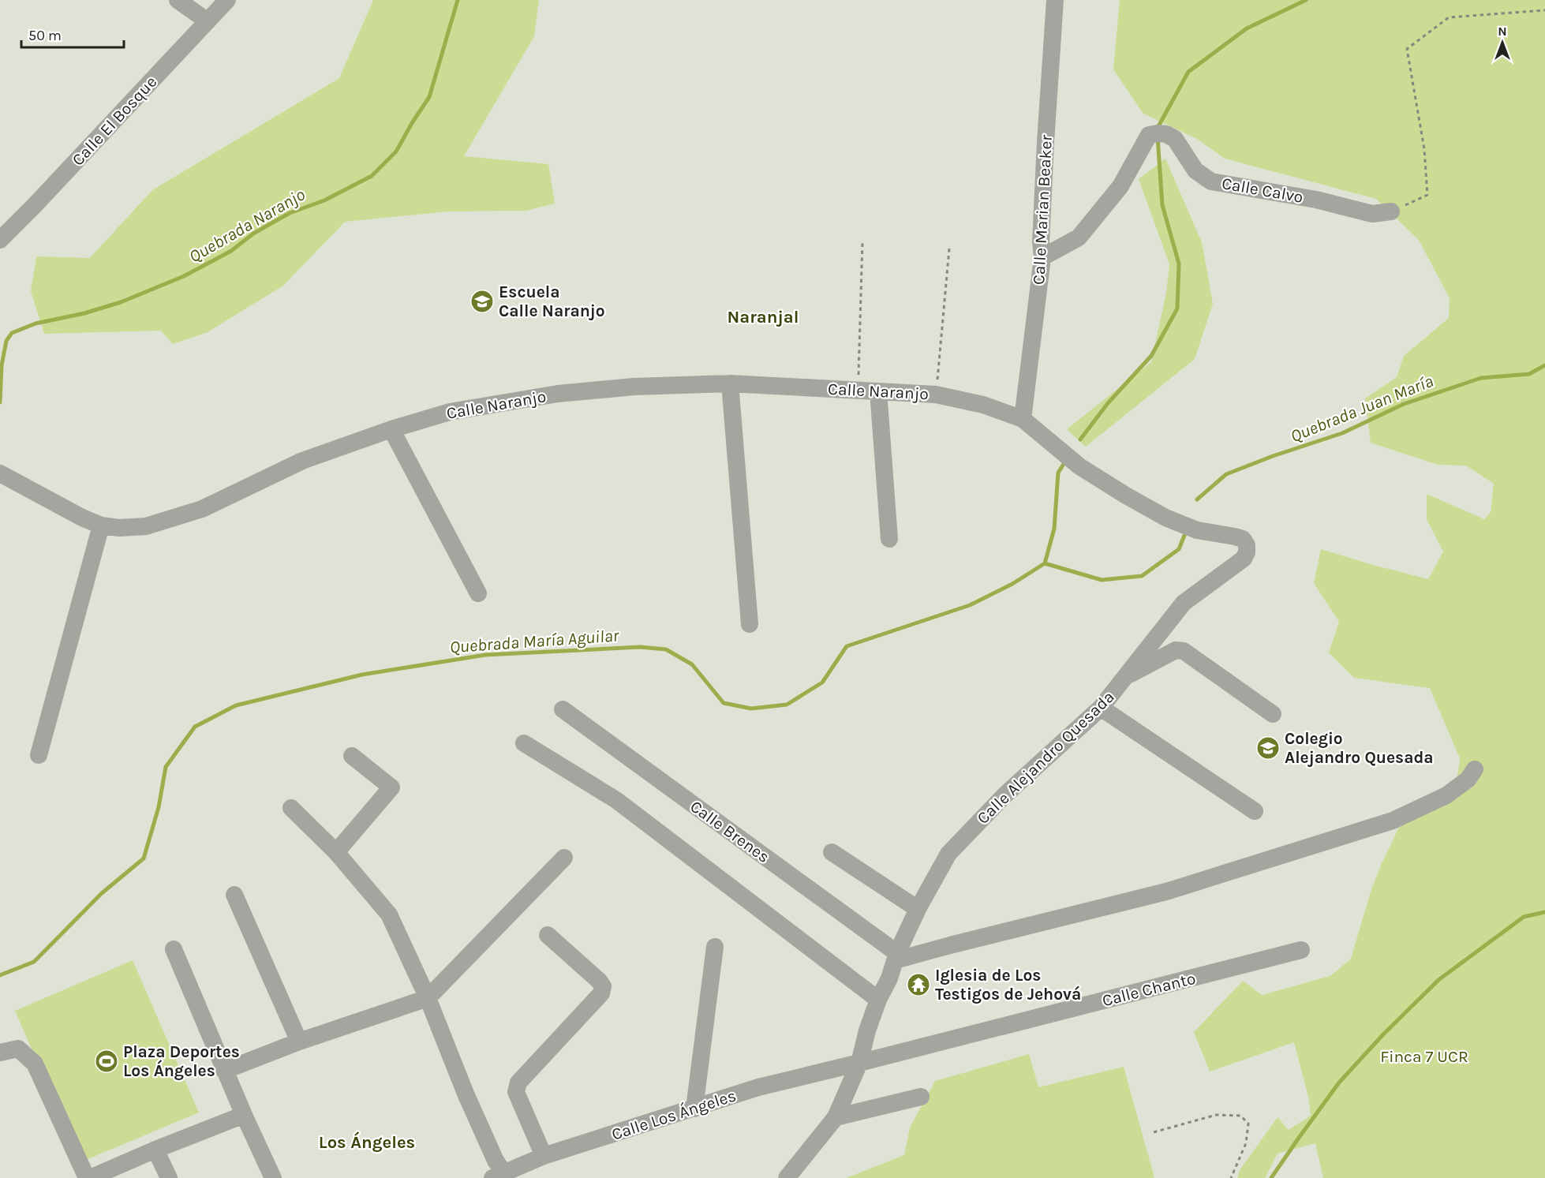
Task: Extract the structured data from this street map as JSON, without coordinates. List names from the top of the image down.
{
  "streets": {
    "street": [
      "Calle El Bosque",
      "Calle Calvo",
      "Calle Marian Beaker",
      "Calle Naranjo",
      "Calle Alejandro Quesada",
      "Calle Brenes",
      "Calle Chanto",
      "Calle Los Ángeles"
    ]
  },
  "crossings": [
    ["Calle Calvo", "Calle Marian Beaker"],
    ["Calle Marian Beaker", "Calle Naranjo"],
    ["Calle Marian Beaker", "Calle Alejandro Quesada"],
    ["Calle Naranjo", "Calle Alejandro Quesada"],
    ["Calle Alejandro Quesada", "Calle Brenes"],
    ["Calle Alejandro Quesada", "Calle Chanto"],
    ["Calle Alejandro Quesada", "Calle Los Ángeles"],
    ["Calle Chanto", "Calle Los Ángeles"]
  ],
  "districts": ["Naranjal", "Los Ángeles"],
  "water": ["Quebrada Naranjo", "Quebrada Juan María", "Quebrada María Aguilar"],
  "parks": ["Finca 7 UCR"],
  "places": {
    "school or university": ["Escuela Calle Naranjo", "Colegio Alejandro Quesada"],
    "temple": ["Iglesia de Los Testigos de Jehová"],
    "sports": ["Plaza Deportes Los Ángeles"]
  },
  "scale_bar": "50 m",
  "north": "top"
}
